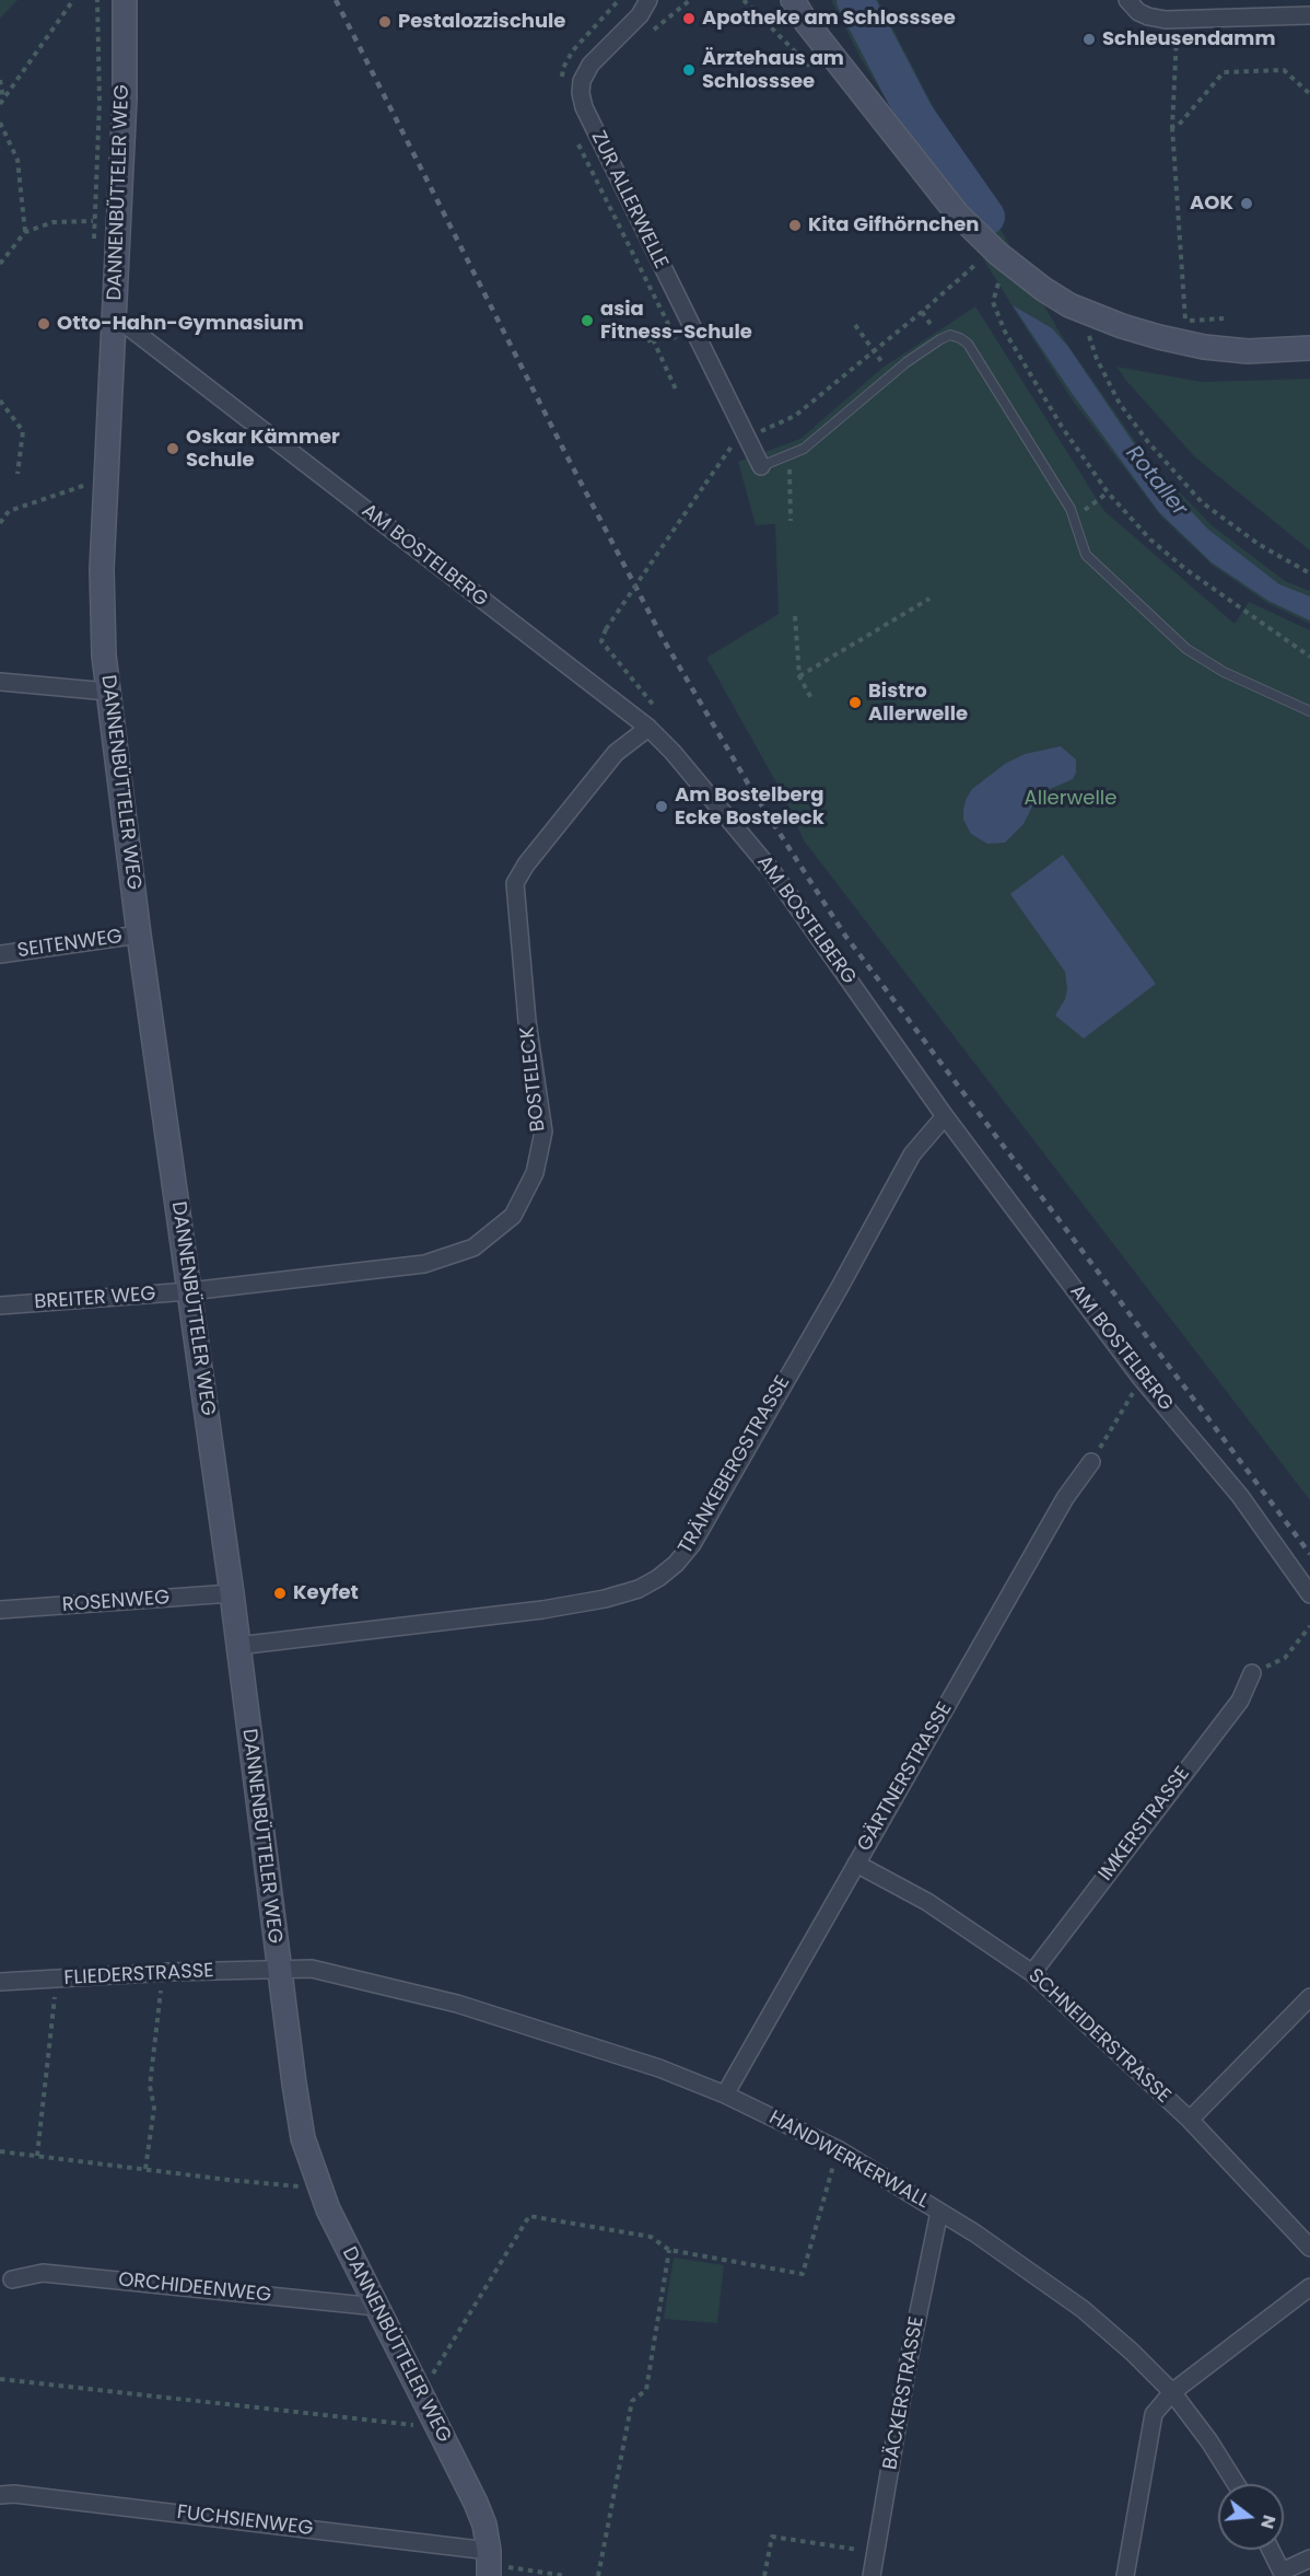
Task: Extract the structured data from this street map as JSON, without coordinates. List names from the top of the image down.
{
  "streets": {
    "street": [
      "DANNENBÜTTELER WEG",
      "ZUR ALLERWELLE",
      "AM BOSTELBERG",
      "SEITENWEG",
      "BOSTELECK",
      "BREITER WEG",
      "TRÄNKEBERGSTRASSE",
      "ROSENWEG",
      "GÄRTNERSTRASSE",
      "IMKERSTRASSE",
      "FLIEDERSTRASSE",
      "SCHNEIDERSTRASSE",
      "HANDWERKERWALL",
      "ORCHIDEENWEG",
      "BÄCKERSTRASSE",
      "FUCHSIENWEG"
    ]
  },
  "crossings": [
    ["DANNENBÜTTELER WEG", "AM BOSTELBERG"],
    ["DANNENBÜTTELER WEG", "SEITENWEG"],
    ["DANNENBÜTTELER WEG", "BOSTELECK"],
    ["DANNENBÜTTELER WEG", "BREITER WEG"],
    ["DANNENBÜTTELER WEG", "TRÄNKEBERGSTRASSE"],
    ["DANNENBÜTTELER WEG", "ROSENWEG"],
    ["DANNENBÜTTELER WEG", "FLIEDERSTRASSE"],
    ["DANNENBÜTTELER WEG", "HANDWERKERWALL"],
    ["DANNENBÜTTELER WEG", "ORCHIDEENWEG"],
    ["DANNENBÜTTELER WEG", "FUCHSIENWEG"],
    ["AM BOSTELBERG", "BOSTELECK"],
    ["AM BOSTELBERG", "TRÄNKEBERGSTRASSE"],
    ["BOSTELECK", "BREITER WEG"],
    ["GÄRTNERSTRASSE", "SCHNEIDERSTRASSE"],
    ["GÄRTNERSTRASSE", "HANDWERKERWALL"],
    ["IMKERSTRASSE", "SCHNEIDERSTRASSE"],
    ["FLIEDERSTRASSE", "HANDWERKERWALL"],
    ["HANDWERKERWALL", "BÄCKERSTRASSE"]
  ],
  "water": ["Rotaller"],
  "parks": ["Allerwelle"],
  "places": [
    "Apotheke am Schlosssee",
    "Pestalozzischule",
    "Schleusendamm",
    "Ärztehaus am Schlosssee",
    "AOK",
    "Kita Gifhörnchen",
    "asia Fitness-Schule",
    "Otto-Hahn-Gymnasium",
    "Oskar Kämmer Schule",
    "Bistro Allerwelle",
    "Am Bostelberg Ecke Bosteleck",
    "Keyfet"
  ],
  "north": "right"
}
